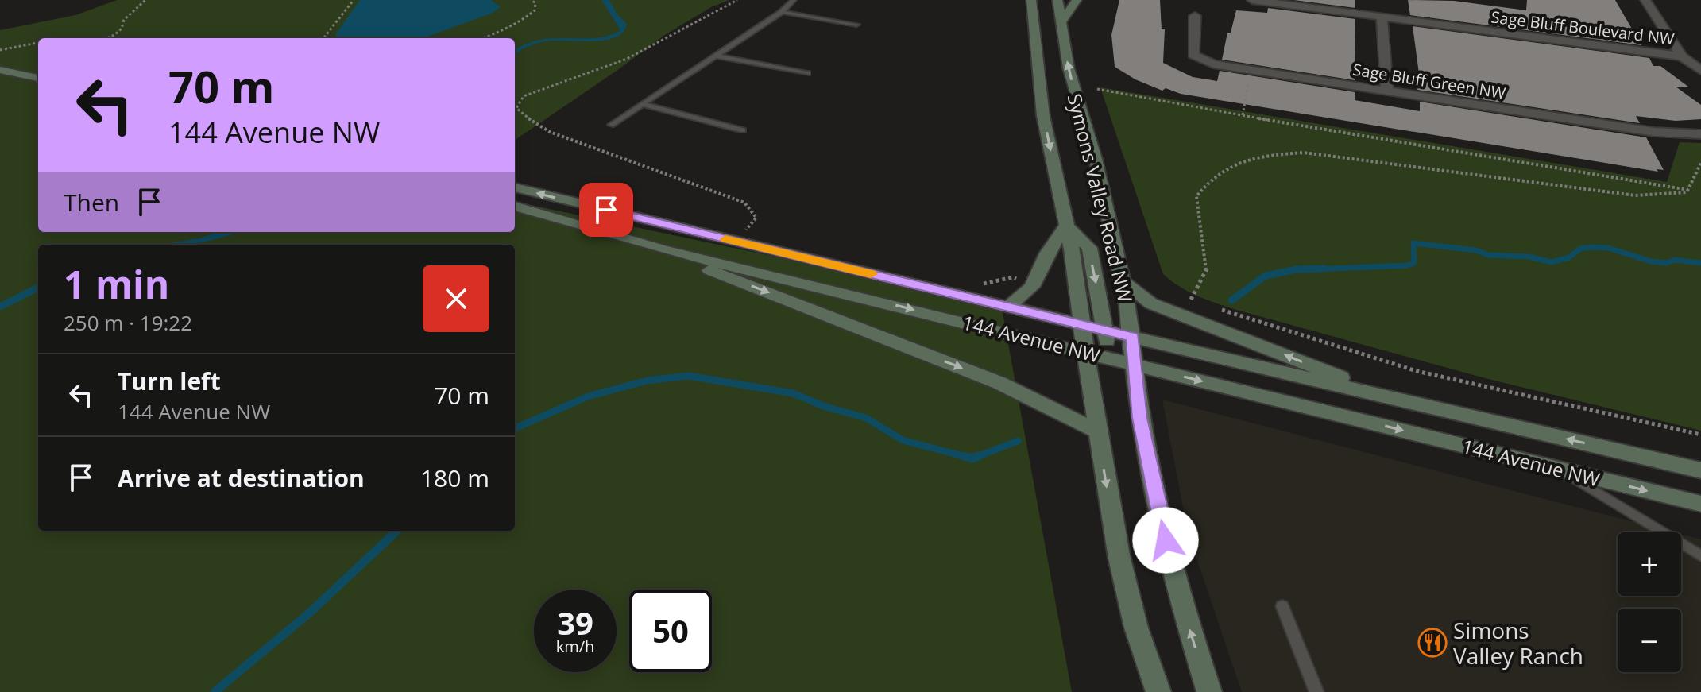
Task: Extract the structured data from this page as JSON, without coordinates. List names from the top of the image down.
{
  "streets": {
    "main road": ["Symons Valley Road NW", "144 Avenue NW"],
    "street": ["Sage Bluff Boulevard NW", "Sage Bluff Green NW"]
  },
  "crossings": [
    ["Symons Valley Road NW", "144 Avenue NW"]
  ],
  "places": {
    "restaurant": ["Simons Valley Ranch"]
  },
  "page": {
    "turn": ["70 m", "144 Avenue NW"],
    "then": "Then",
    "heading": ["1 min", "250 m · 19:22"],
    "list": [
      {
        "name": "Turn left",
        "note": "144 Avenue NW",
        "value": "70 m"
      },
      {
        "name": "Arrive at destination",
        "value": "180 m"
      }
    ],
    "map_buttons": ["+", "−"],
    "speed": "39 km/h",
    "limit": "50"
  }
}
